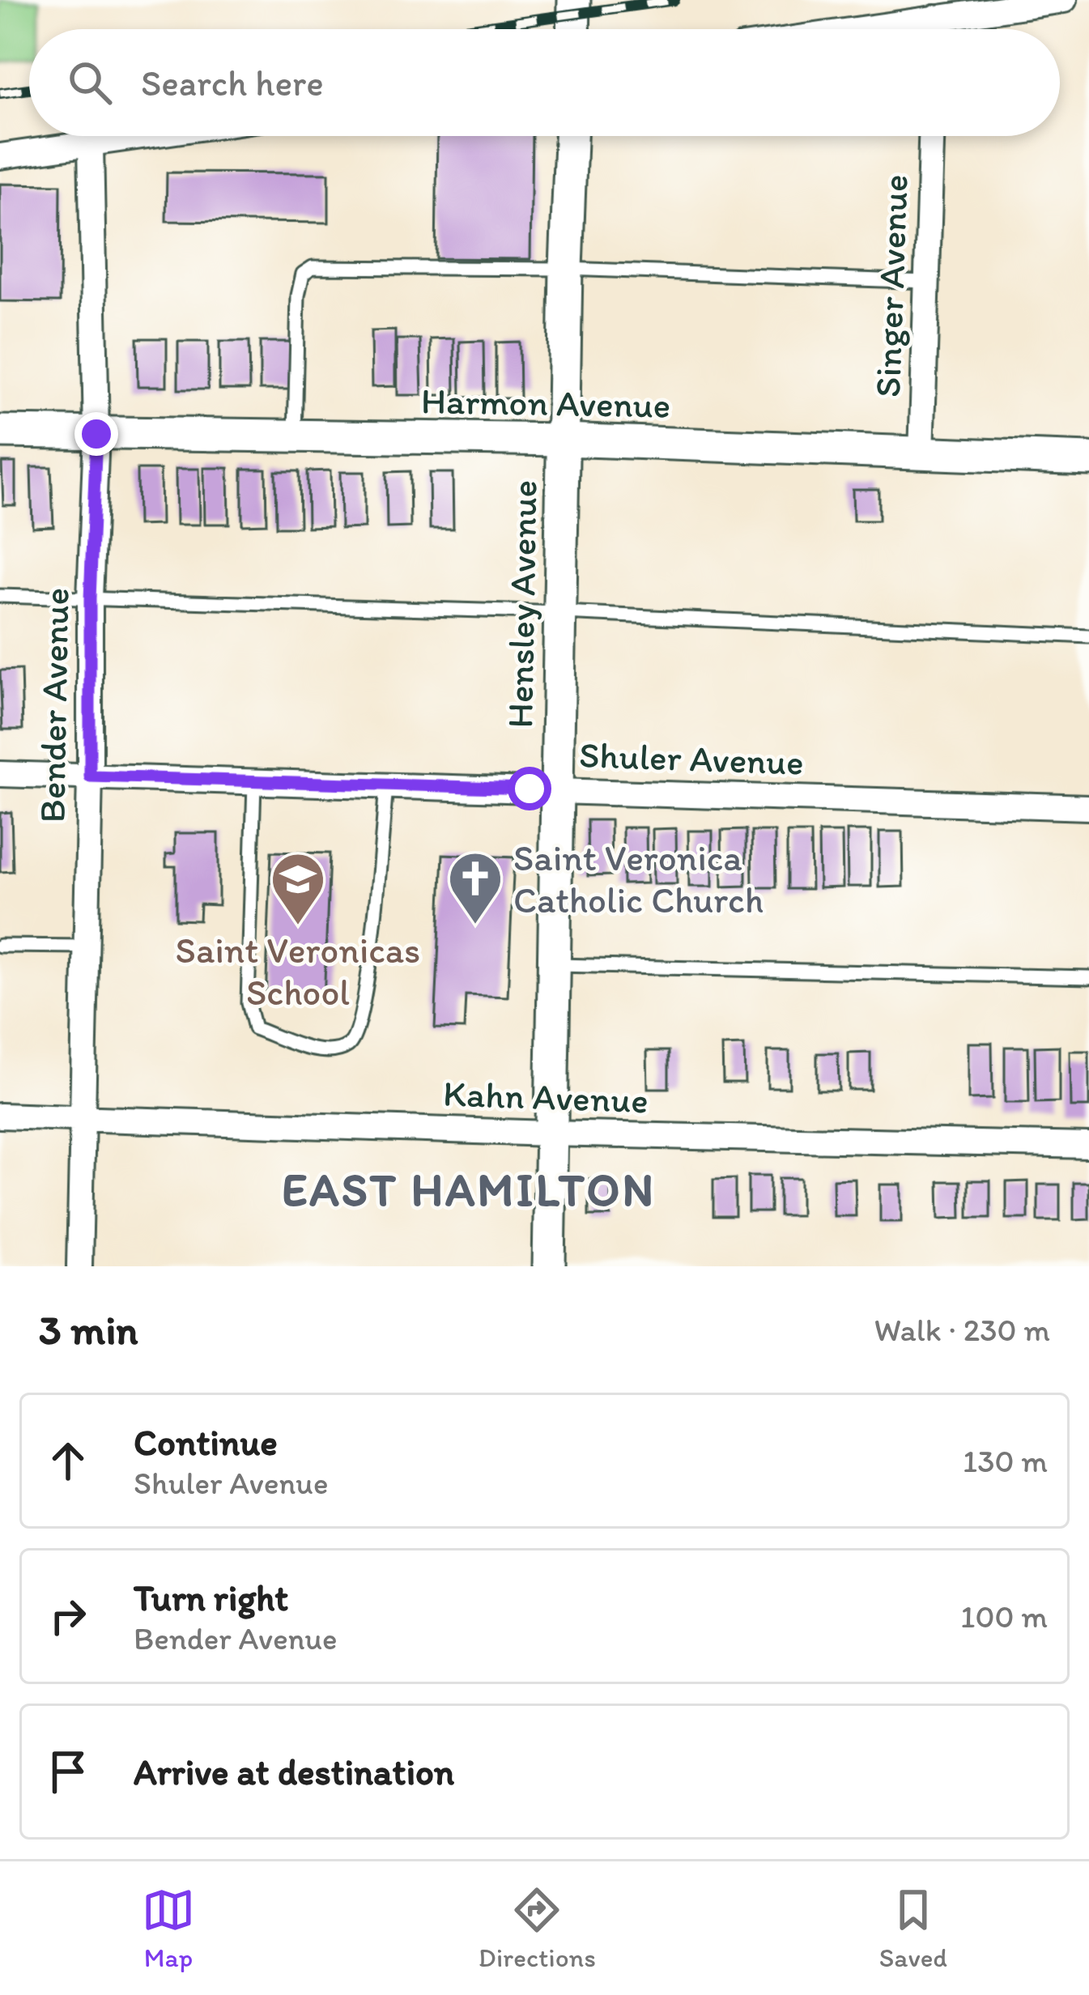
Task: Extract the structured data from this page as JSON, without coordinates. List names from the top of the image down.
{
  "streets": {
    "street": [
      "Singer Avenue",
      "Harmon Avenue",
      "Hensley Avenue",
      "Bender Avenue",
      "Shuler Avenue",
      "Kahn Avenue"
    ]
  },
  "crossings": [
    ["Singer Avenue", "Harmon Avenue"],
    ["Harmon Avenue", "Hensley Avenue"],
    ["Harmon Avenue", "Bender Avenue"],
    ["Hensley Avenue", "Shuler Avenue"],
    ["Hensley Avenue", "Kahn Avenue"],
    ["Bender Avenue", "Shuler Avenue"],
    ["Bender Avenue", "Kahn Avenue"]
  ],
  "districts": ["EAST HAMILTON"],
  "places": {
    "church": ["Saint Veronica Catholic Church"],
    "school or university": ["Saint Veronicas School"]
  },
  "page": {
    "search": "Search here",
    "heading": ["3 min", "Walk · 230 m"],
    "list": [
      ["Continue", "Shuler Avenue", "130 m"],
      ["Turn right", "Bender Avenue", "100 m"],
      "Arrive at destination"
    ],
    "nav": ["Map", "Directions", "Saved"]
  }
}
